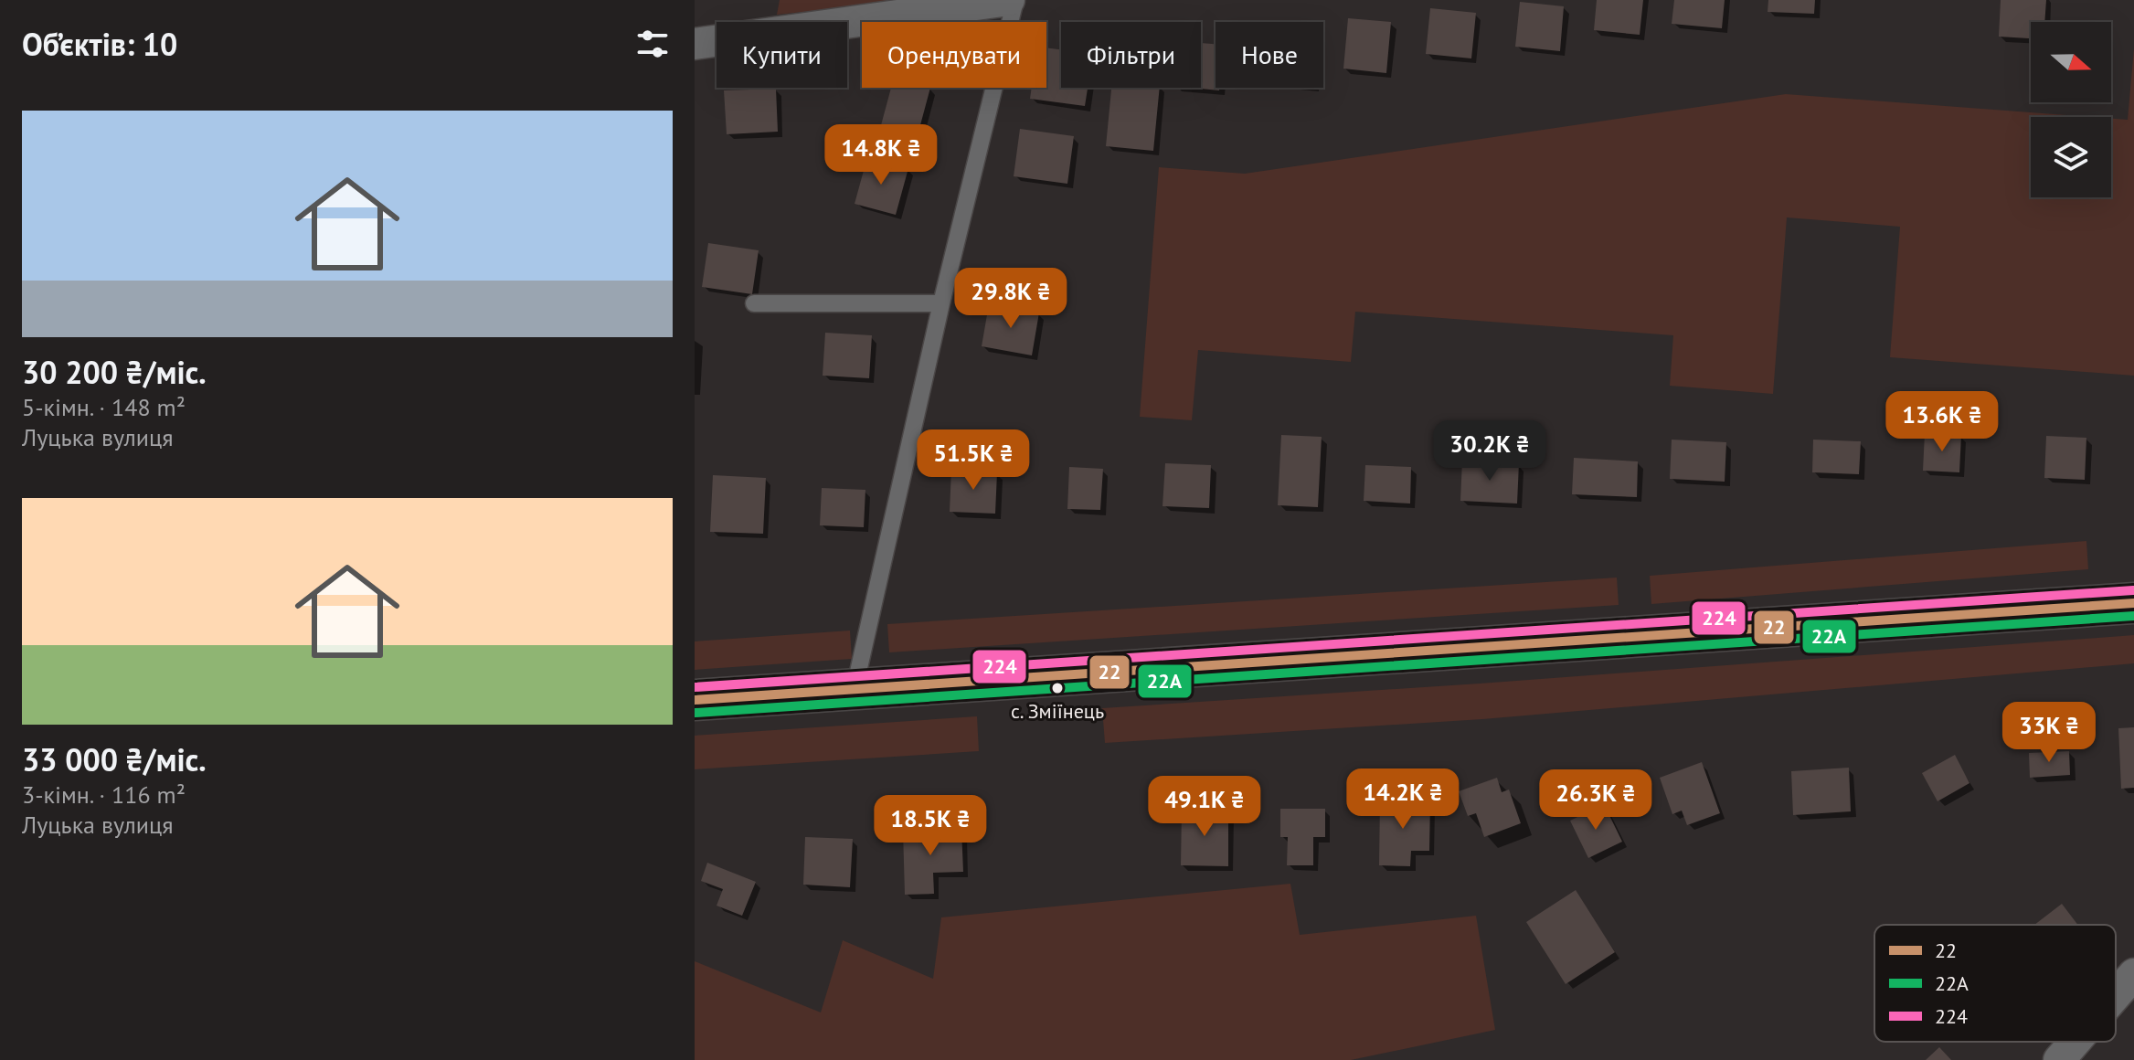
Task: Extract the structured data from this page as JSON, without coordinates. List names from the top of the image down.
{
  "places": ["с. Зміїнець"],
  "lines": ["transit line 224", "transit line 22", "transit line 22А"],
  "legend": ["22", "22А", "224"],
  "north": "right",
  "page": {
    "heading": "Об’єктів: 10",
    "chip": [
      "Купити",
      "Орендувати",
      "Фільтри",
      "Нове"
    ],
    "list": [
      {
        "name": "30 200 ₴/міс.",
        "note": "5-кімн. · 148 m² · Луцька вулиця"
      },
      {
        "name": "33 000 ₴/міс.",
        "note": "3-кімн. · 116 m² · Луцька вулиця"
      }
    ],
    "price": [
      "14.8K ₴",
      "29.8K ₴",
      "13.6K ₴",
      "30.2K ₴",
      "51.5K ₴",
      "33K ₴",
      "14.2K ₴",
      "26.3K ₴",
      "49.1K ₴",
      "18.5K ₴"
    ]
  }
}
